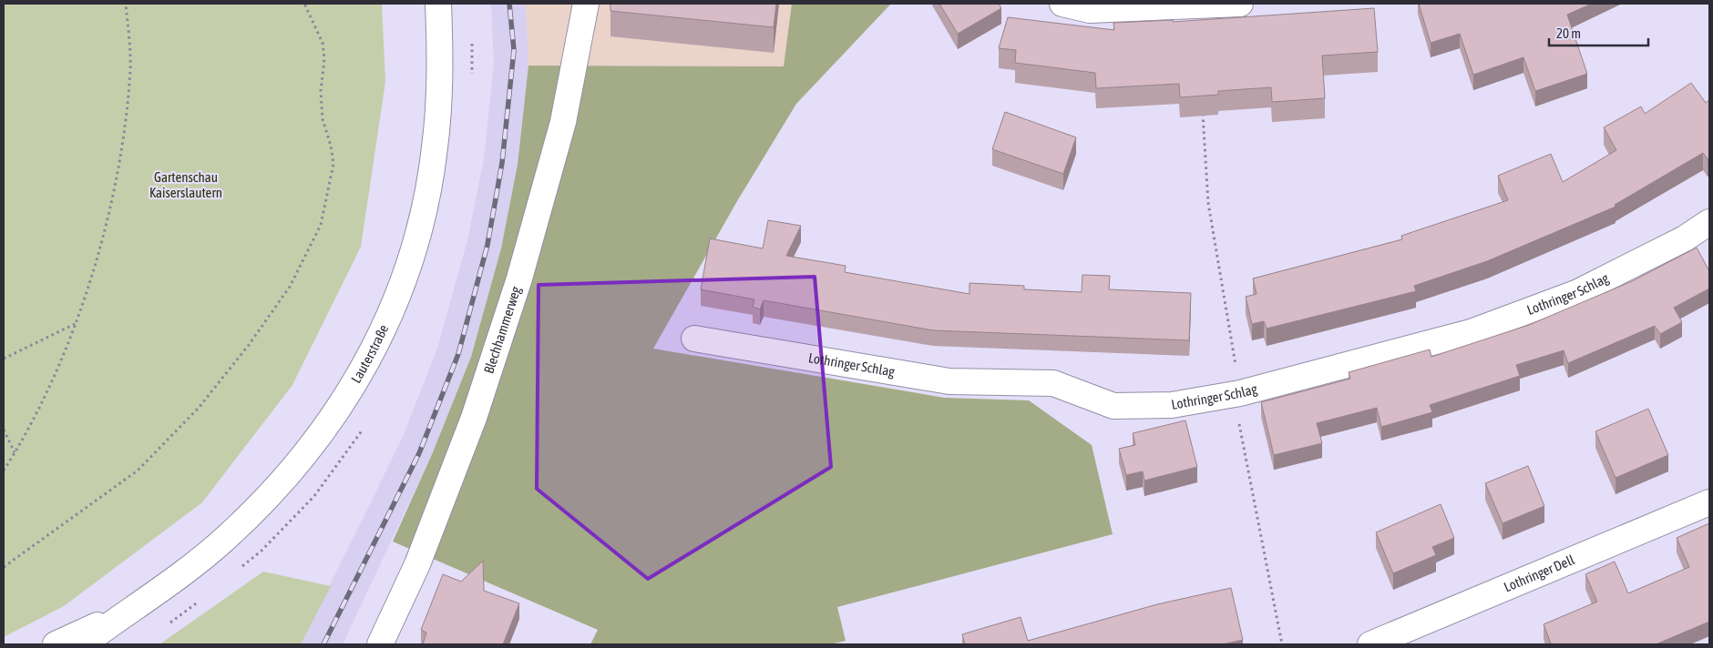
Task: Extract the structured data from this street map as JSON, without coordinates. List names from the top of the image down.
{
  "streets": {
    "street": [
      "Lothringer Schlag",
      "Blechhammerweg",
      "Lauterstraße",
      "Lothringer Dell"
    ]
  },
  "parks": ["Gartenschau Kaiserslautern"],
  "scale_bar": "20 m"
}
